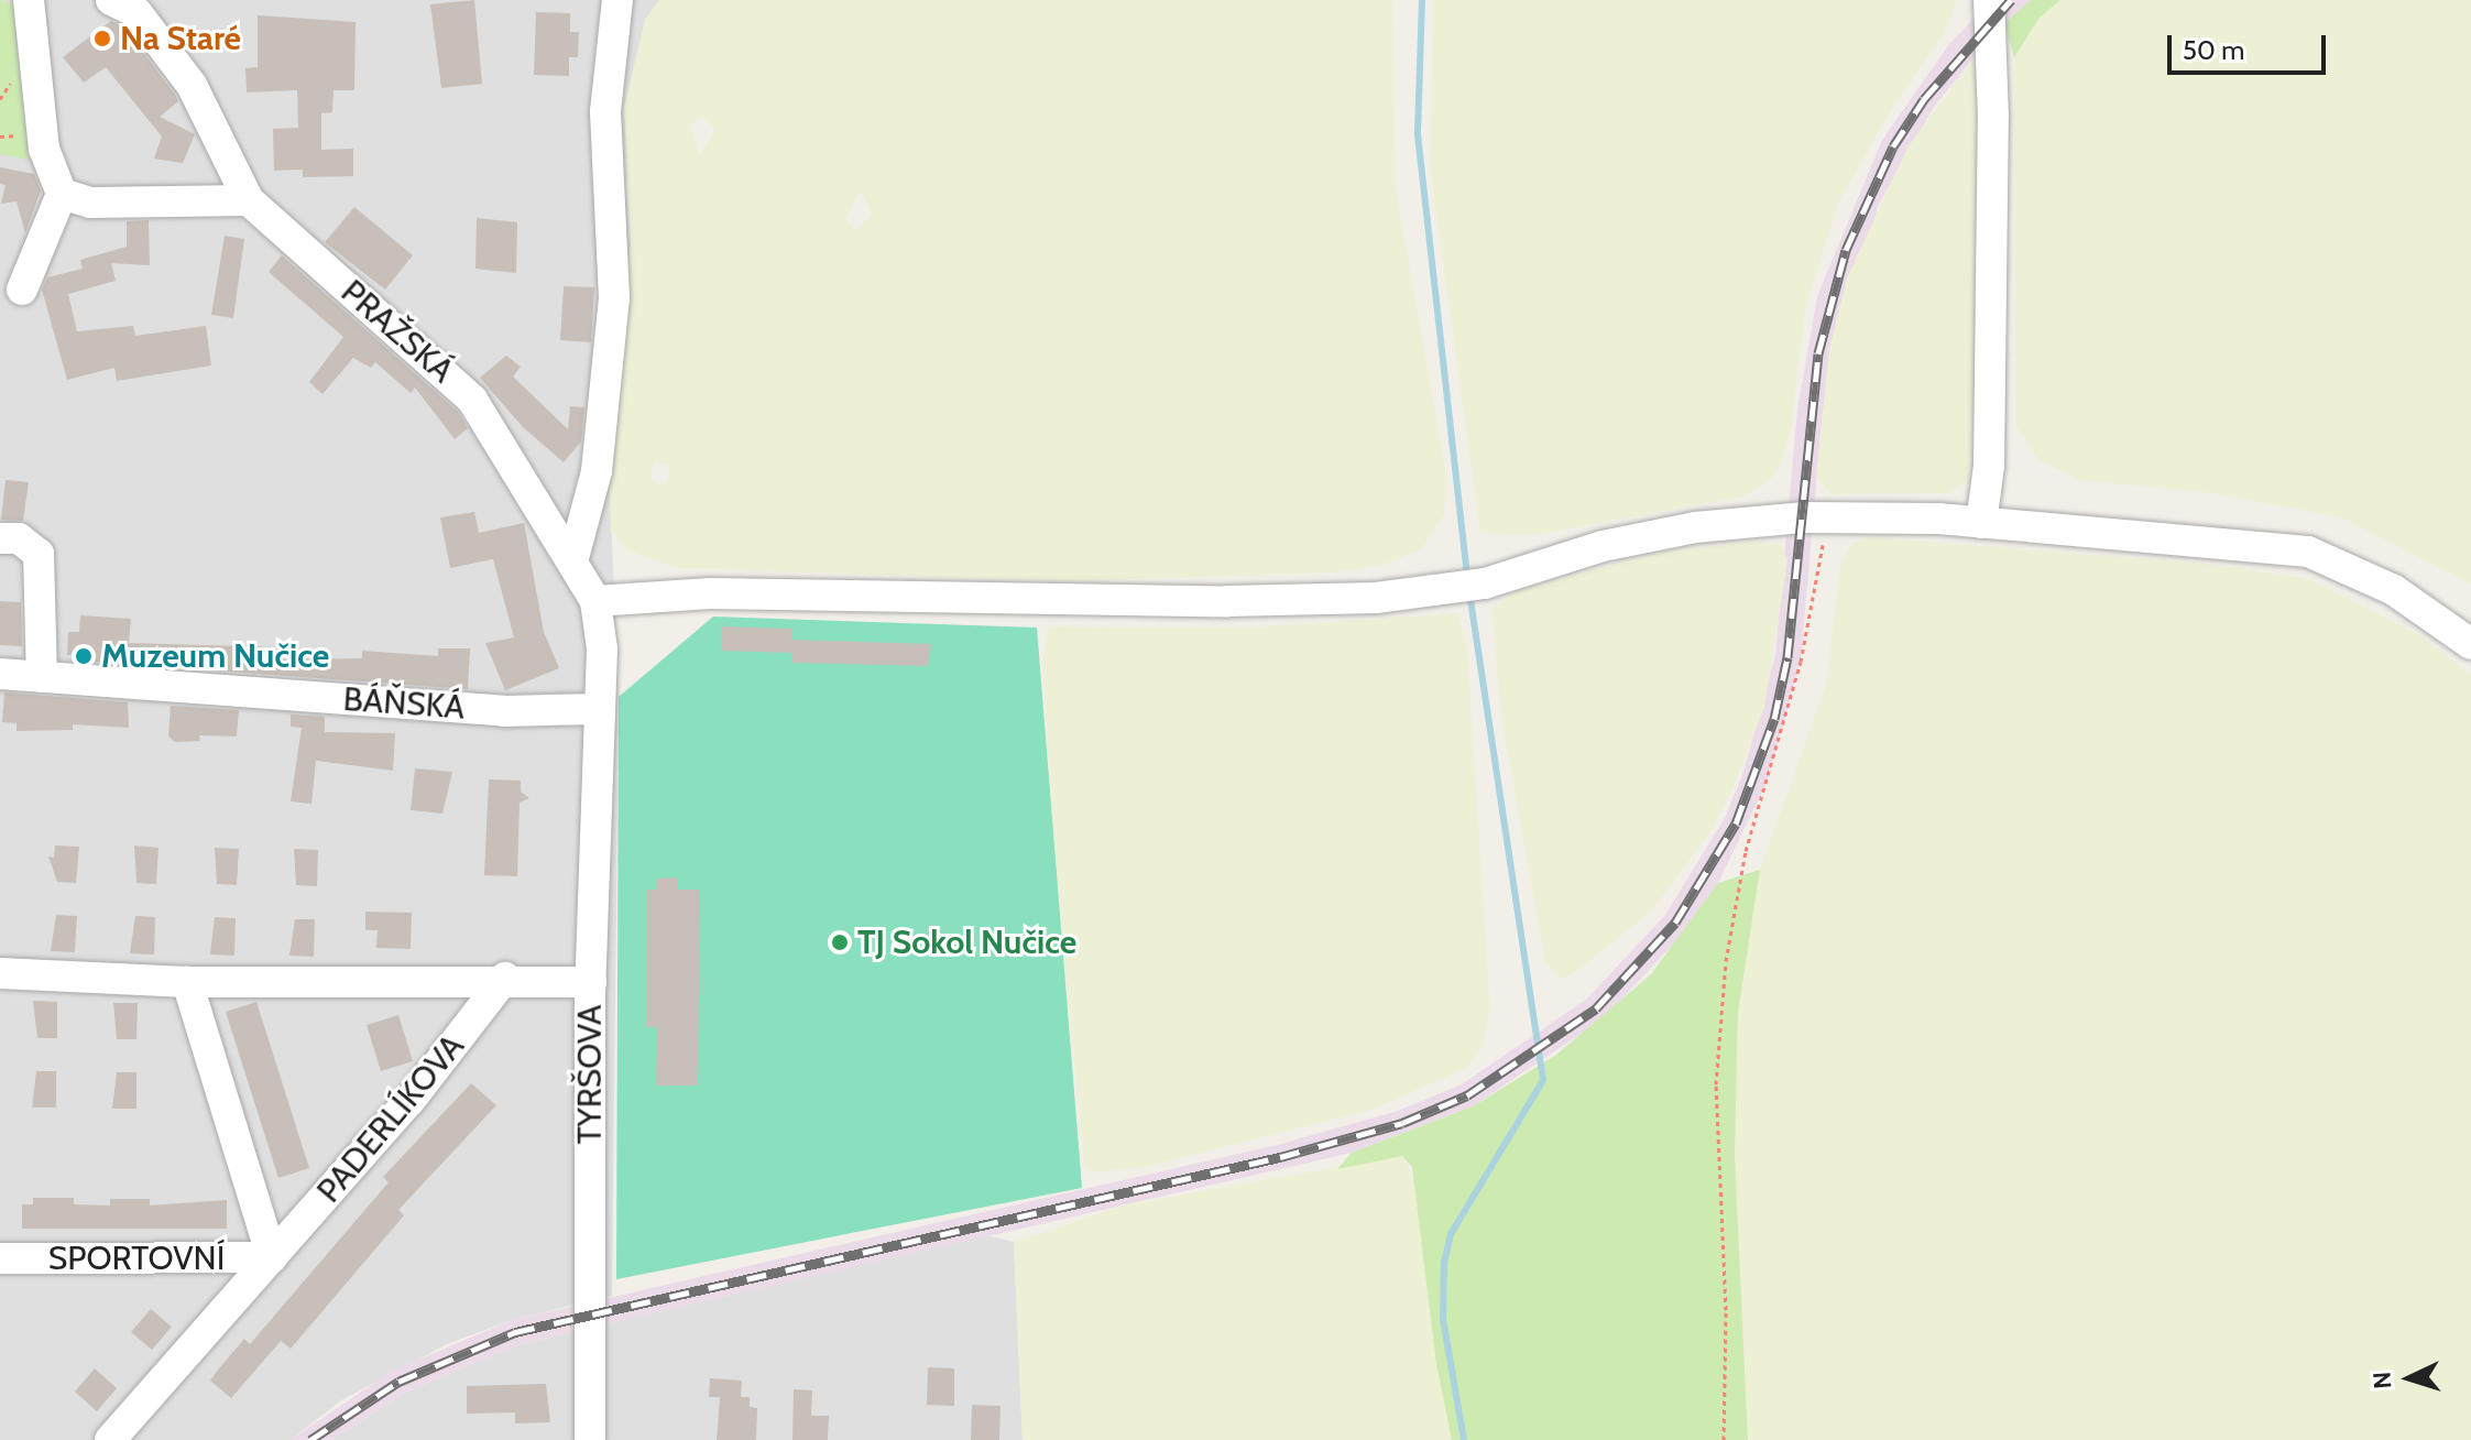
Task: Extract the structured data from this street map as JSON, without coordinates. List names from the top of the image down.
{
  "streets": {
    "street": [
      "PRAŽSKÁ",
      "BÁŇSKÁ",
      "TYRŠOVA",
      "PADERLÍKOVA",
      "SPORTOVNÍ"
    ]
  },
  "crossings": [
    ["PRAŽSKÁ", "BÁŇSKÁ"],
    ["PRAŽSKÁ", "TYRŠOVA"],
    ["BÁŇSKÁ", "TYRŠOVA"],
    ["TYRŠOVA", "PADERLÍKOVA"],
    ["PADERLÍKOVA", "SPORTOVNÍ"]
  ],
  "places": ["Na Staré", "Muzeum Nučice", "TJ Sokol Nučice"],
  "scale_bar": "50 m",
  "north": "left"
}
